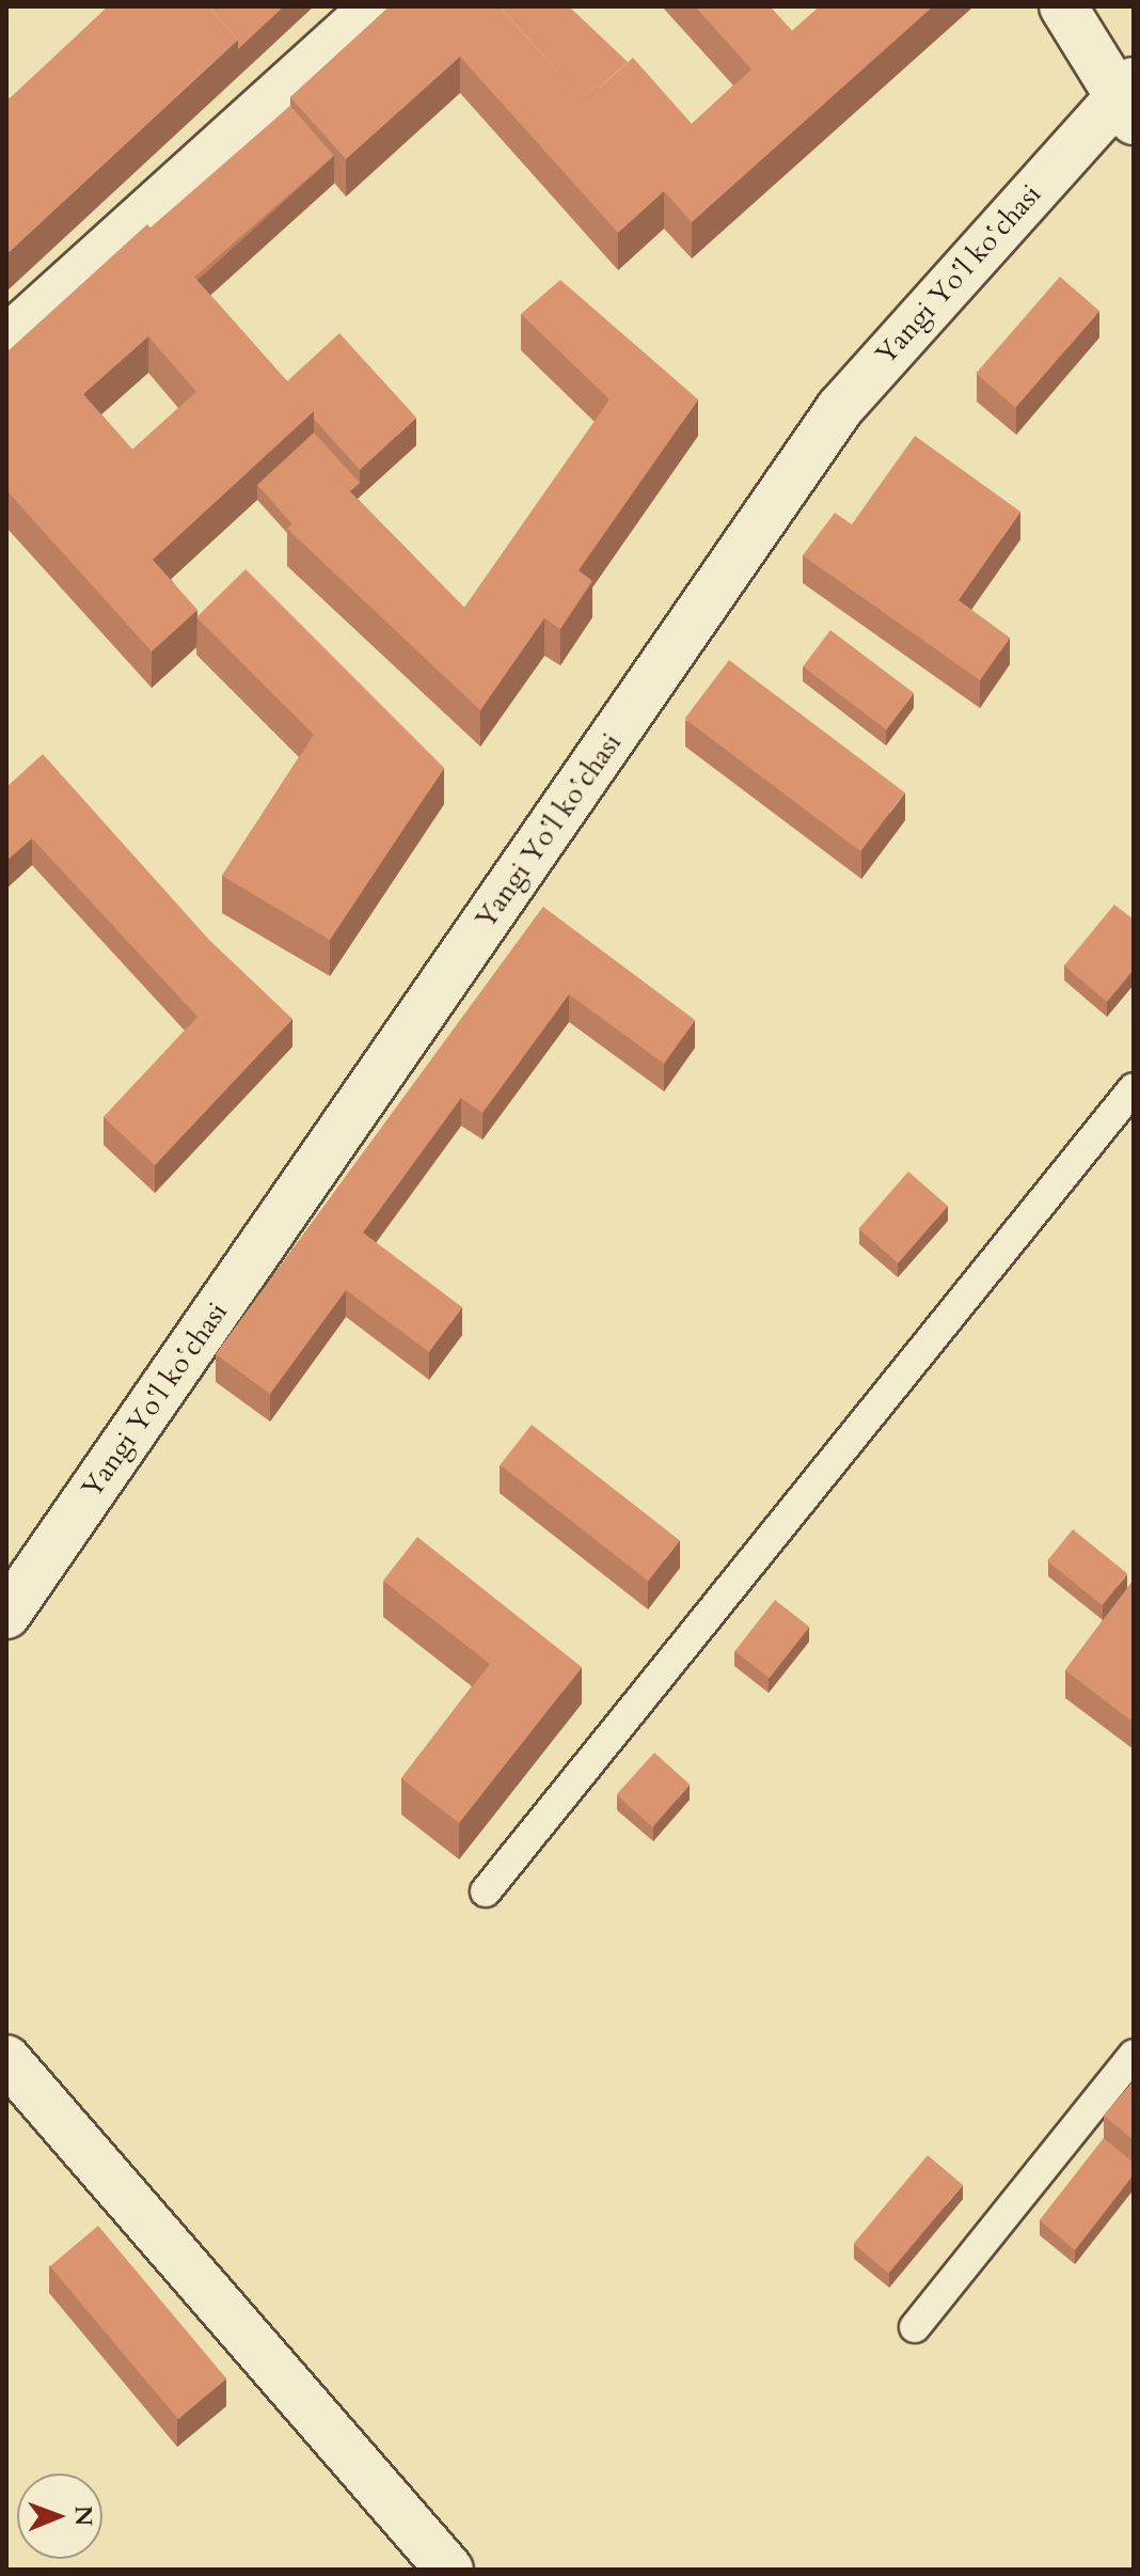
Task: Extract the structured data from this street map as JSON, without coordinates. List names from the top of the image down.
{
  "streets": {
    "street": ["Yangi Yoʻl koʻchasi"]
  },
  "north": "right"
}
